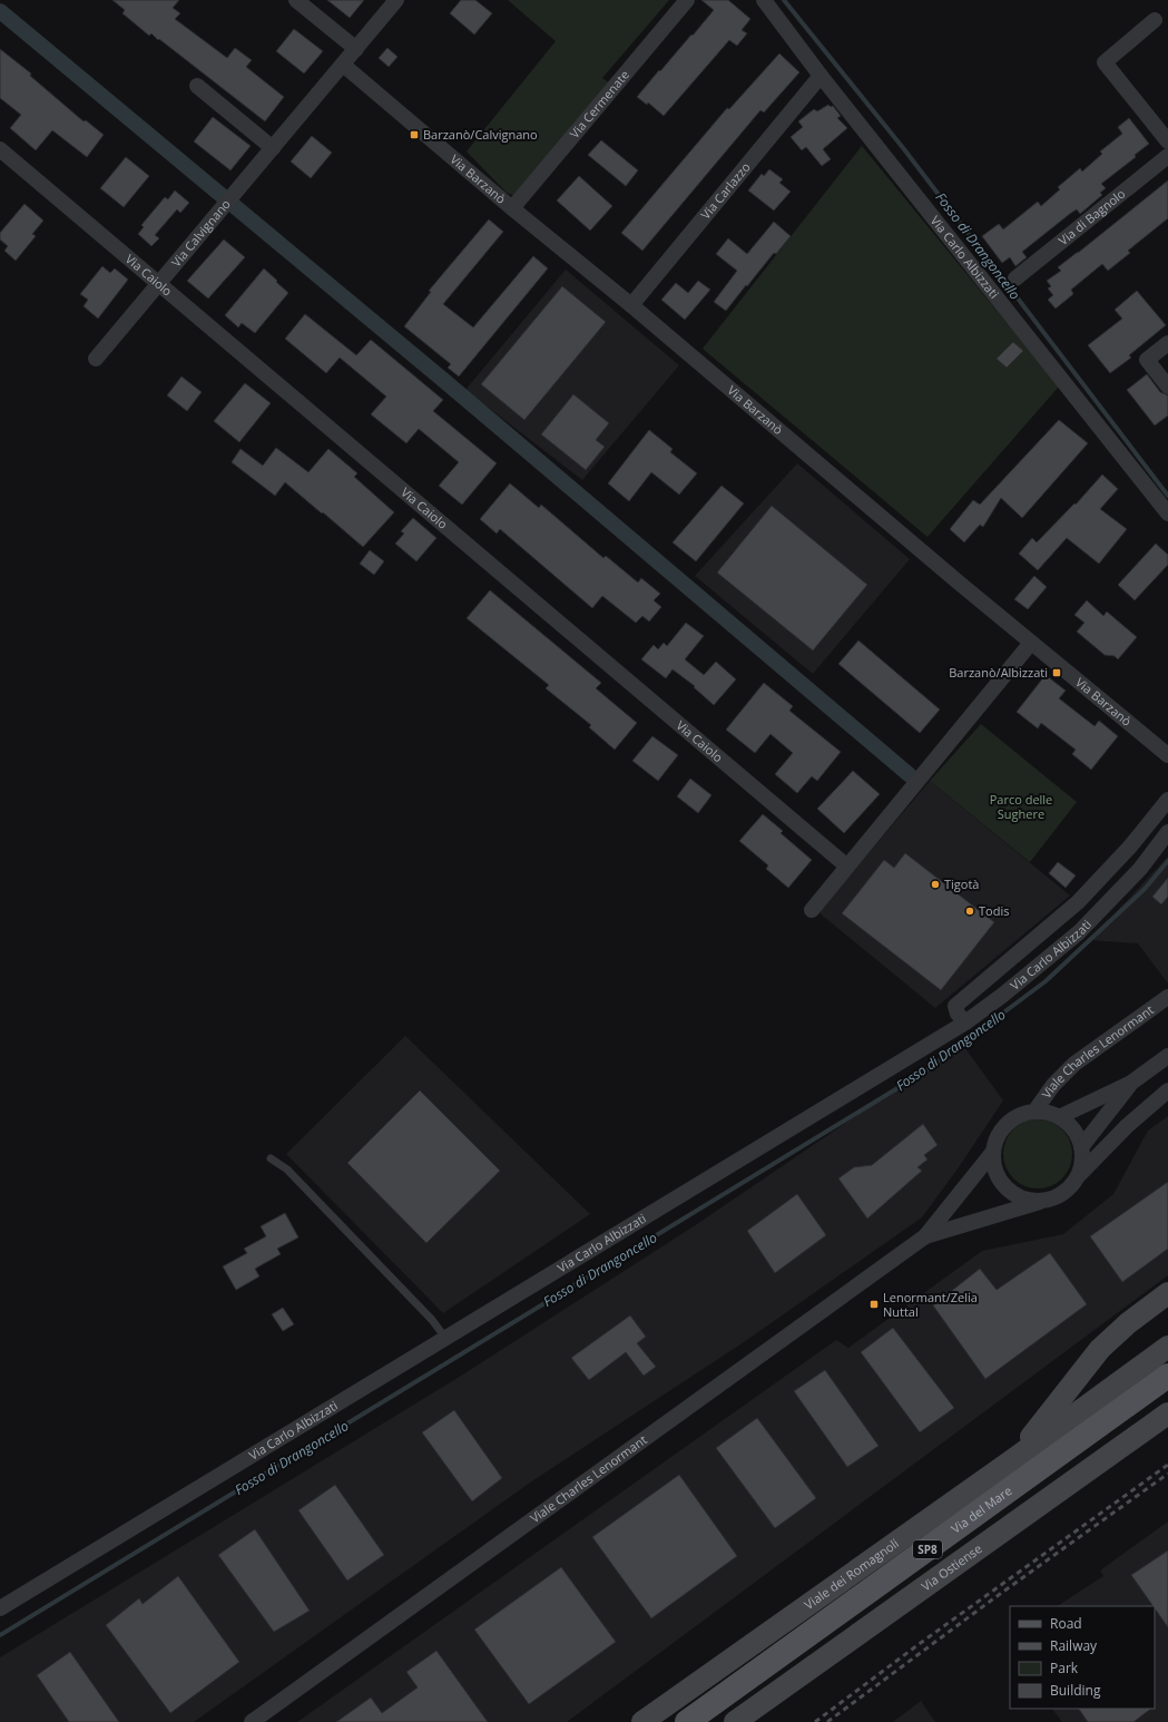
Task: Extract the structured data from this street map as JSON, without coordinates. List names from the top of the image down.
{
  "streets": {
    "main road": [
      "Via del Mare",
      "SP8",
      "Via Ostiense",
      "Viale dei Romagnoli"
    ],
    "street": [
      "Via Cermenate",
      "Via Barzanò",
      "Via Carlazzo",
      "Via di Bagnolo",
      "Via Calvignano",
      "Via Carlo Albizzati",
      "Via Caiolo",
      "Viale Charles Lenormant"
    ]
  },
  "crossings": [
    ["Via Cermenate", "Via Barzanò"],
    ["Via Barzanò", "Via Carlazzo"],
    ["Via Barzanò", "Via Calvignano"],
    ["Via Carlazzo", "Via Carlo Albizzati"],
    ["Via Calvignano", "Via Caiolo"]
  ],
  "water": ["Fosso di Drangoncello"],
  "parks": ["Parco delle Sughere"],
  "places": {
    "transit": ["Barzanò/Calvignano", "Barzanò/Albizzati", "Lenormant/Zelia Nuttal"],
    "other": ["Tigotà", "Todis"]
  },
  "legend": [
    "Road",
    "Railway",
    "Park",
    "Building"
  ]
}
